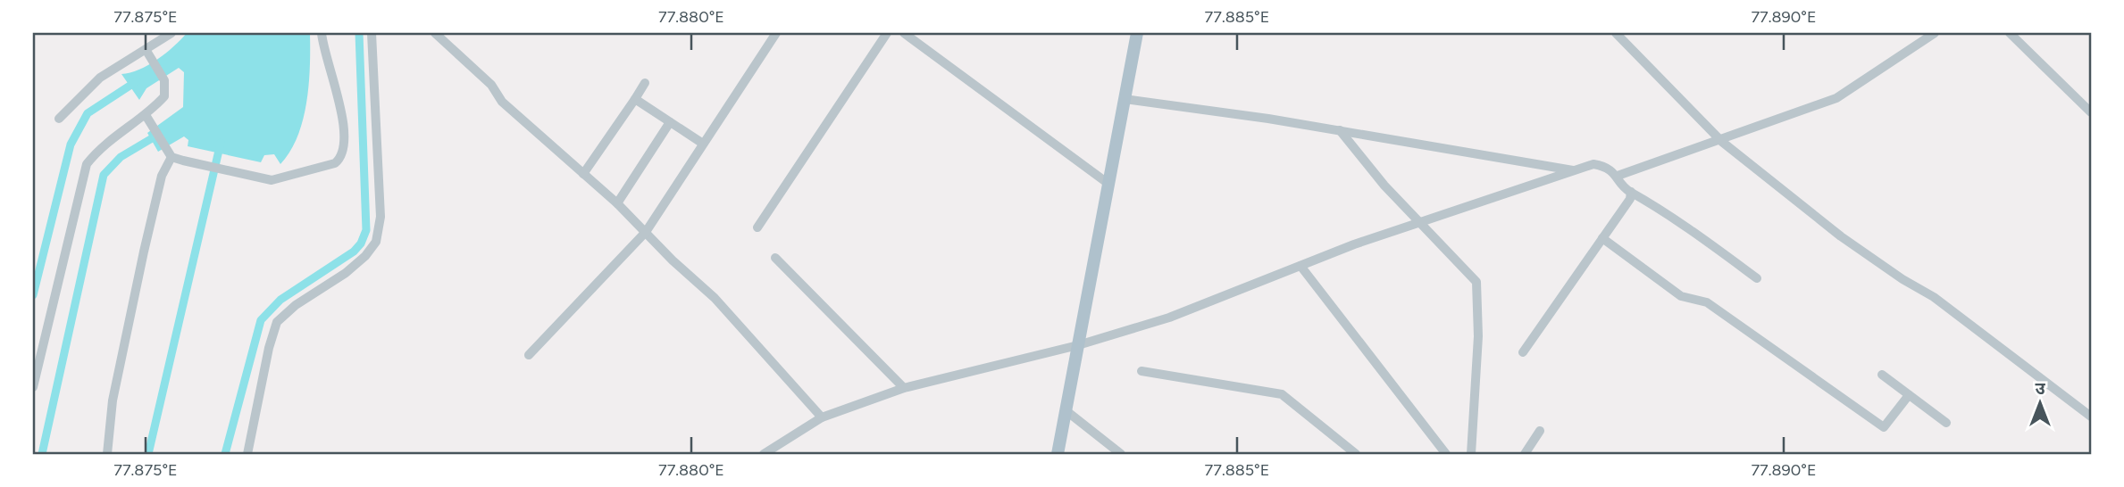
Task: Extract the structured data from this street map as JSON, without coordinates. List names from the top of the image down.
{
  "north": "top",
  "coordinates": [
    "77.875°E",
    "77.880°E",
    "77.885°E",
    "77.890°E"
  ]
}
